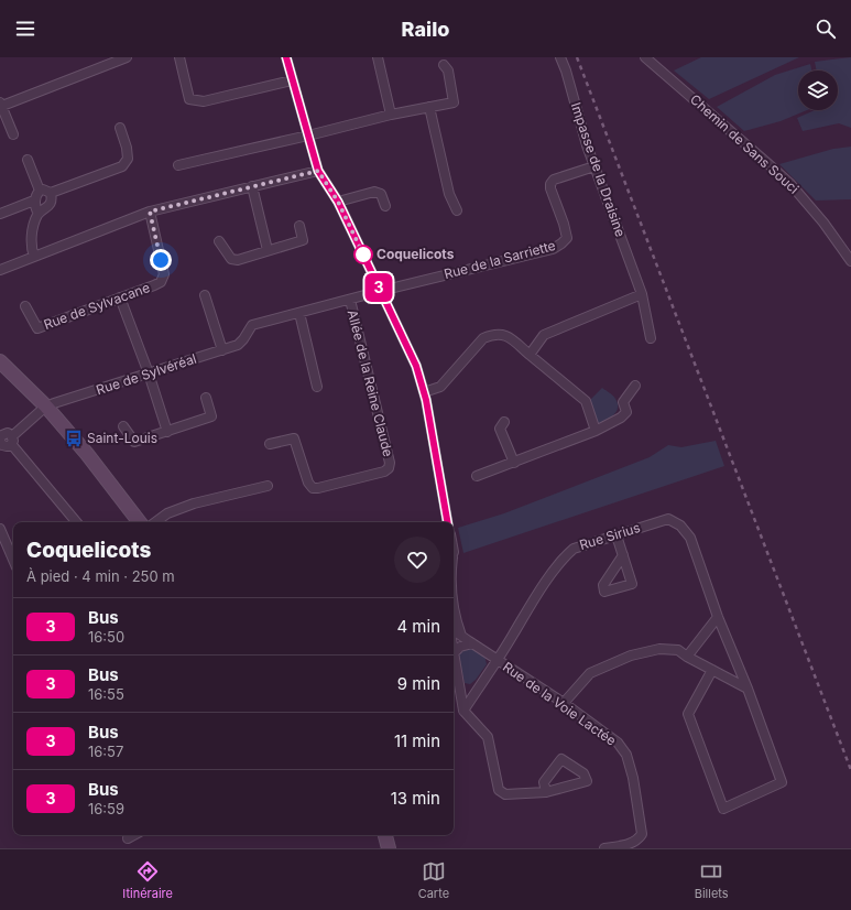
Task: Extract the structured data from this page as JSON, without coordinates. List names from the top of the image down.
{
  "streets": {
    "street": [
      "Chemin de Sans Souci",
      "Impasse de la Draisine",
      "Rue de la Sarriette",
      "Rue de Sylvacane",
      "Rue de Sylvéréal",
      "Allée de la Reine Claude",
      "Rue Sirius",
      "Rue de la Voie Lactée"
    ]
  },
  "crossings": [
    ["Impasse de la Draisine", "Rue de la Sarriette"],
    ["Rue de la Sarriette", "Rue de Sylvéréal"],
    ["Rue de Sylvéréal", "Allée de la Reine Claude"],
    ["Rue Sirius", "Rue de la Voie Lactée"]
  ],
  "places": {
    "other": ["Coquelicots"],
    "bus stop": ["Saint-Louis"]
  },
  "lines": ["bus line 3"],
  "page": {
    "header": "Railo",
    "on_map": "3",
    "heading": ["Coquelicots", "À pied · 4 min · 250 m"],
    "list": [
      {
        "mark": "3",
        "name": "Bus",
        "note": "16:50",
        "value": "4 min"
      },
      {
        "mark": "3",
        "name": "Bus",
        "note": "16:55",
        "value": "9 min"
      },
      {
        "mark": "3",
        "name": "Bus",
        "note": "16:57",
        "value": "11 min"
      },
      {
        "mark": "3",
        "name": "Bus",
        "note": "16:59",
        "value": "13 min"
      }
    ],
    "tabs": ["Itinéraire", "Carte", "Billets"]
  }
}
